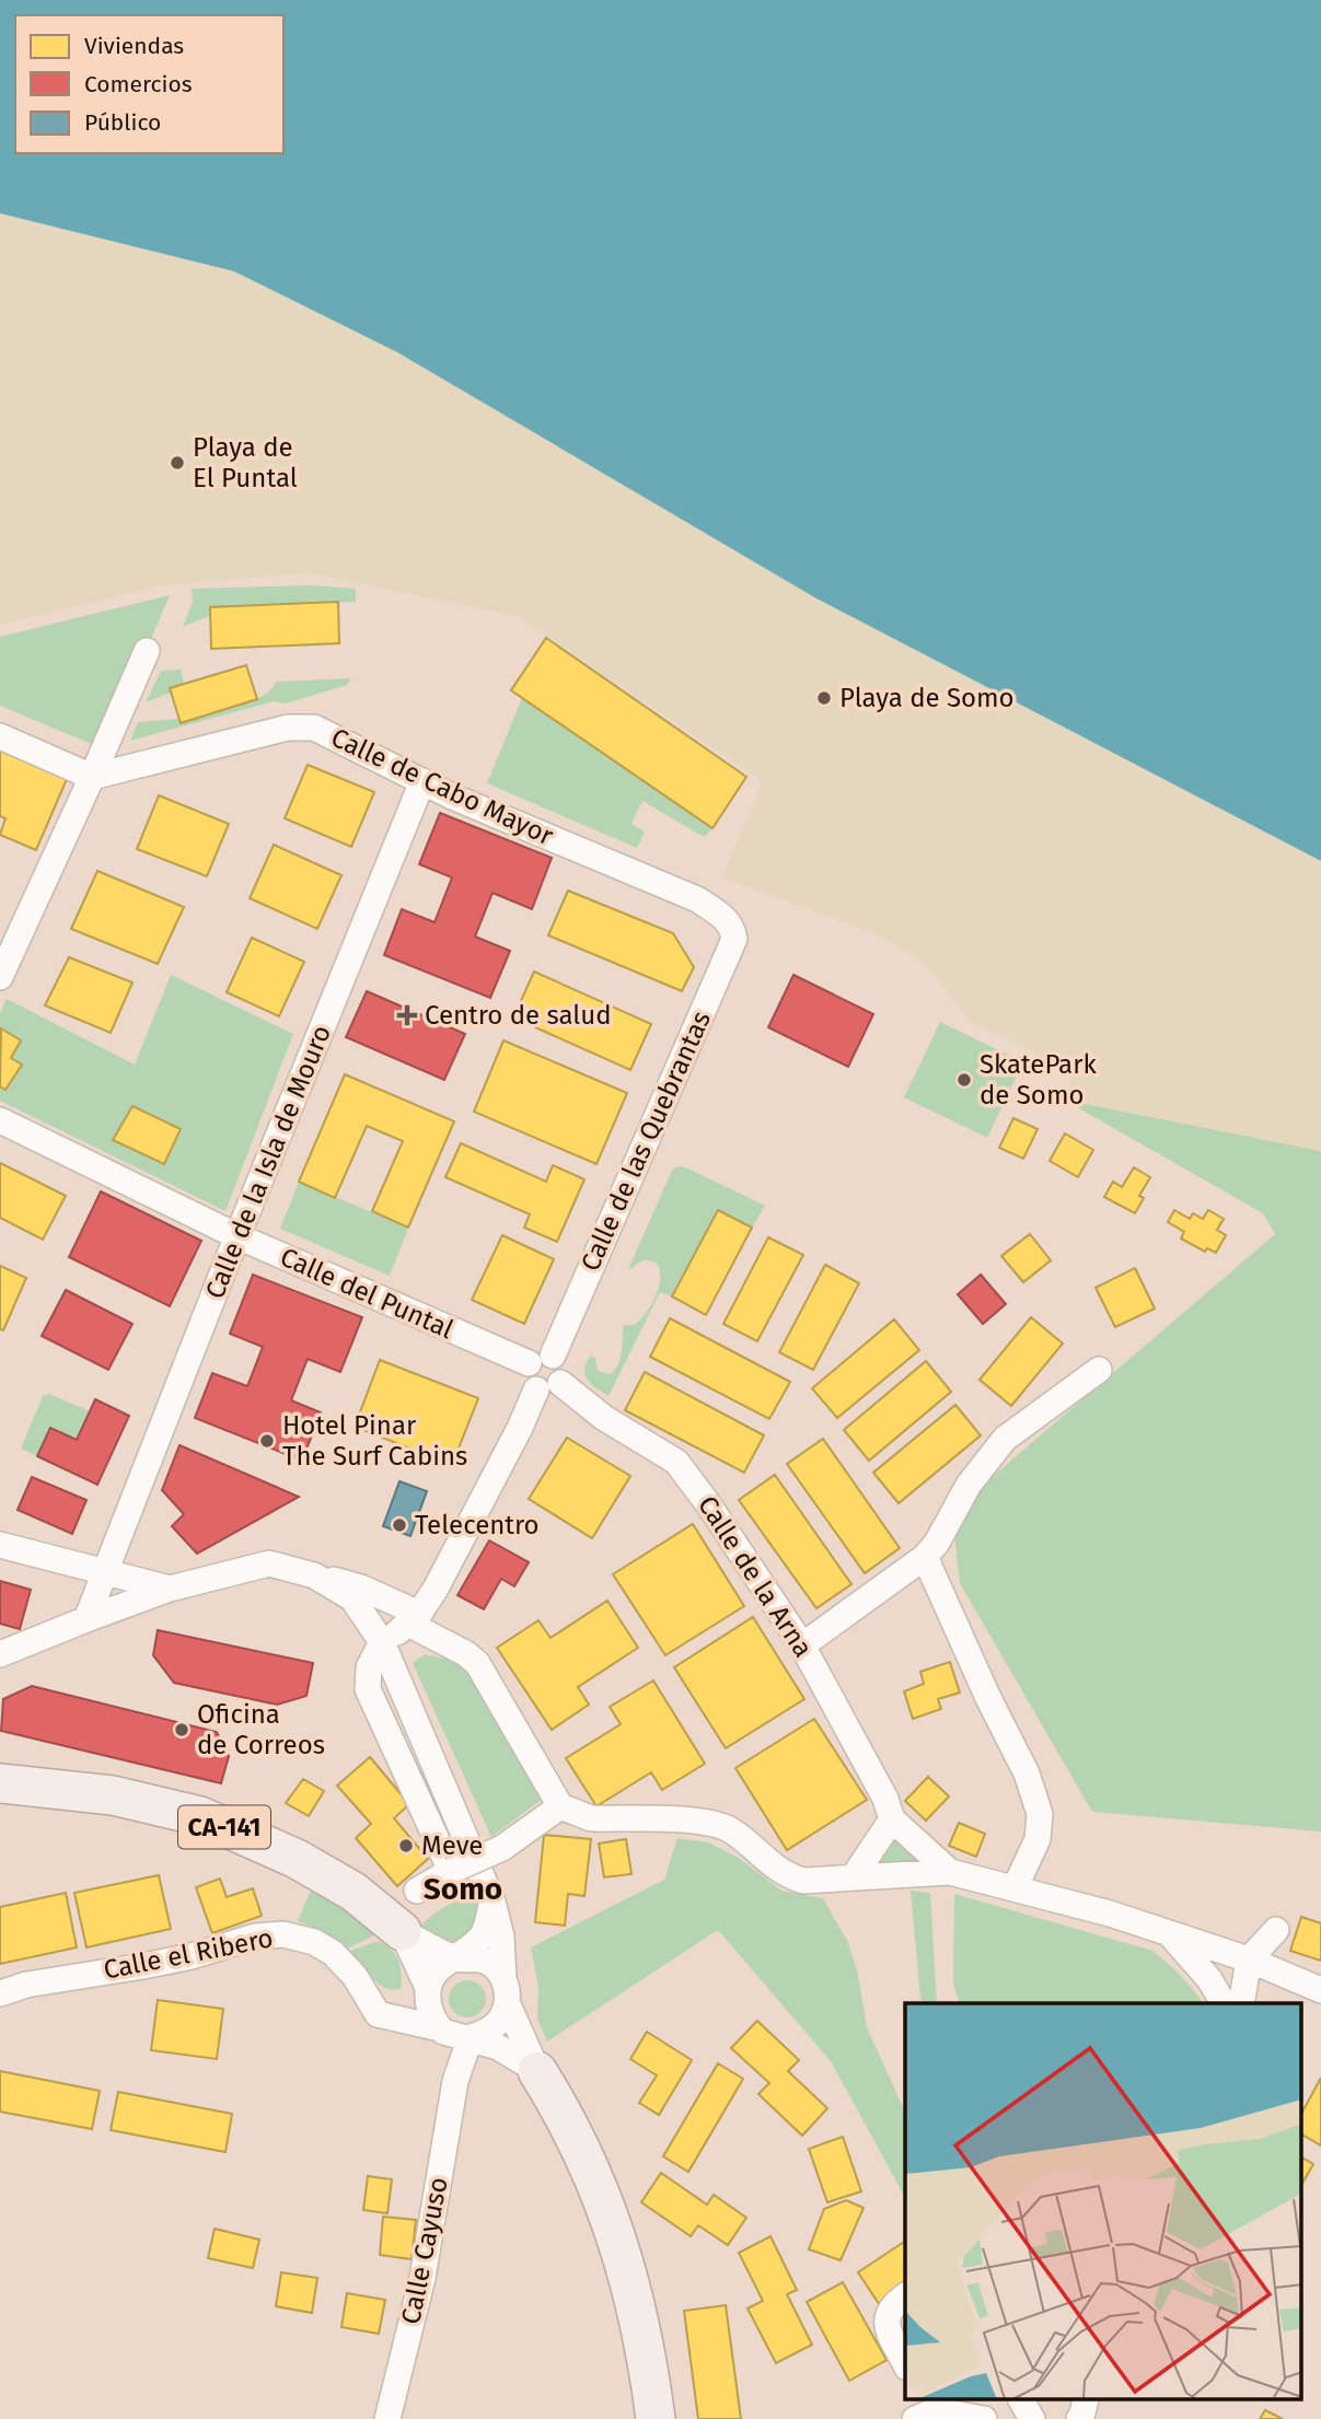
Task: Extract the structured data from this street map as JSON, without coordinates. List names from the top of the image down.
{
  "streets": {
    "main road": ["CA-141"],
    "street": [
      "Calle de Cabo Mayor",
      "Calle de las Quebrantas",
      "Calle de la Isla de Mouro",
      "Calle del Puntal",
      "Calle de la Arna",
      "Calle el Ribero",
      "Calle Cayuso"
    ]
  },
  "crossings": [
    ["Calle de Cabo Mayor", "Calle de las Quebrantas"],
    ["Calle de Cabo Mayor", "Calle de la Isla de Mouro"],
    ["Calle de las Quebrantas", "Calle del Puntal"],
    ["Calle de las Quebrantas", "Calle de la Arna"],
    ["Calle de la Isla de Mouro", "Calle del Puntal"],
    ["Calle del Puntal", "Calle de la Arna"]
  ],
  "districts": ["Somo"],
  "places": {
    "other": [
      "Playa de El Puntal",
      "Playa de Somo",
      "SkatePark de Somo",
      "Hotel Pinar The Surf Cabins",
      "Telecentro",
      "Oficina de Correos",
      "Meve"
    ],
    "health": ["Centro de salud"]
  },
  "legend": ["Viviendas", "Comercios", "Público"]
}
